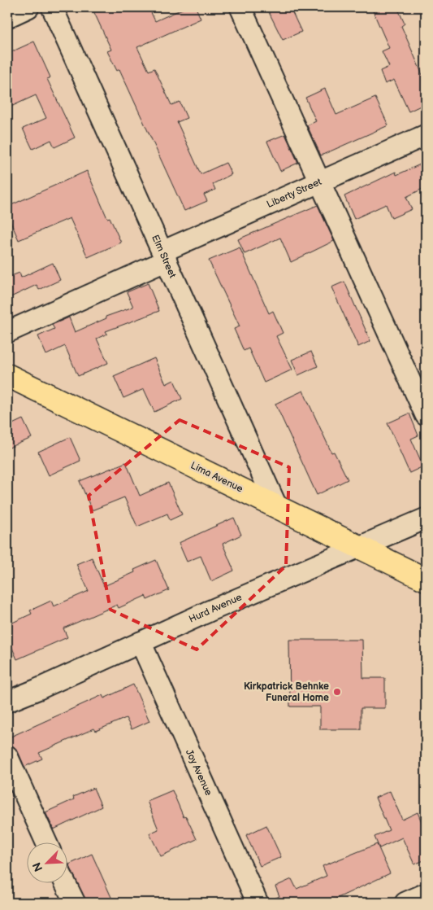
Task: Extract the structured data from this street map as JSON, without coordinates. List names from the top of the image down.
{
  "streets": {
    "main road": ["Lima Avenue"],
    "street": [
      "Liberty Street",
      "Elm Street",
      "Hurd Avenue",
      "Joy Avenue"
    ]
  },
  "crossings": [
    ["Liberty Street", "Elm Street"],
    ["Elm Street", "Lima Avenue"],
    ["Lima Avenue", "Hurd Avenue"],
    ["Hurd Avenue", "Joy Avenue"]
  ],
  "places": ["Kirkpatrick Behnke Funeral Home"],
  "north": "bottom left"
}
